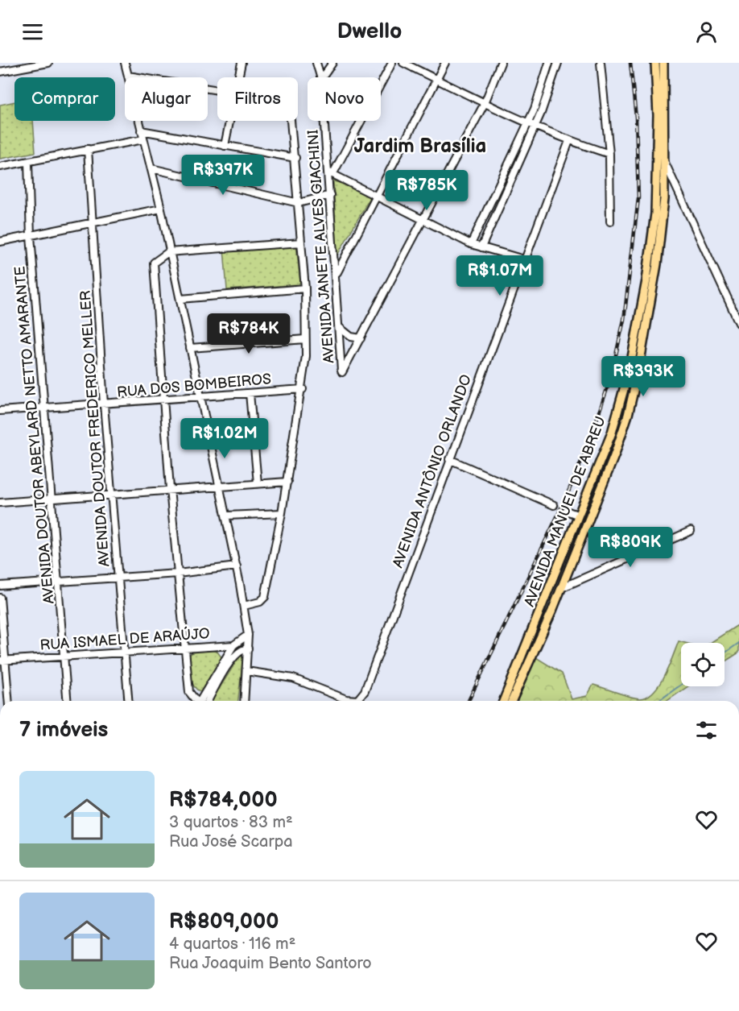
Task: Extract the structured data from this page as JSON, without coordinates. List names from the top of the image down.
{
  "streets": {
    "main road": ["AVENIDA MANUEL DE ABREU"],
    "street": [
      "AVENIDA JANETE ALVES GIACHINI",
      "RUA DOS BOMBEIROS",
      "AVENIDA DOUTOR FREDERICO MELLER",
      "AVENIDA DOUTOR ABEYLARD NETTO AMARANTE",
      "AVENIDA ANTÔNIO ORLANDO",
      "RUA ISMAEL DE ARAÚJO"
    ]
  },
  "crossings": [
    ["RUA DOS BOMBEIROS", "AVENIDA DOUTOR FREDERICO MELLER"],
    ["RUA DOS BOMBEIROS", "AVENIDA DOUTOR ABEYLARD NETTO AMARANTE"],
    ["AVENIDA DOUTOR FREDERICO MELLER", "RUA ISMAEL DE ARAÚJO"],
    ["AVENIDA DOUTOR ABEYLARD NETTO AMARANTE", "RUA ISMAEL DE ARAÚJO"]
  ],
  "districts": ["Jardim Brasília"],
  "page": {
    "header": "Dwello",
    "chip": [
      "Comprar",
      "Alugar",
      "Filtros",
      "Novo"
    ],
    "price": [
      "R$397K",
      "R$785K",
      "R$1.07M",
      "R$784K",
      "R$393K",
      "R$1.02M",
      "R$809K"
    ],
    "heading": "7 imóveis",
    "list": [
      {
        "name": "R$784,000",
        "note": "3 quartos · 83 m² · Rua José Scarpa"
      },
      {
        "name": "R$809,000",
        "note": "4 quartos · 116 m² · Rua Joaquim Bento Santoro"
      }
    ]
  }
}
